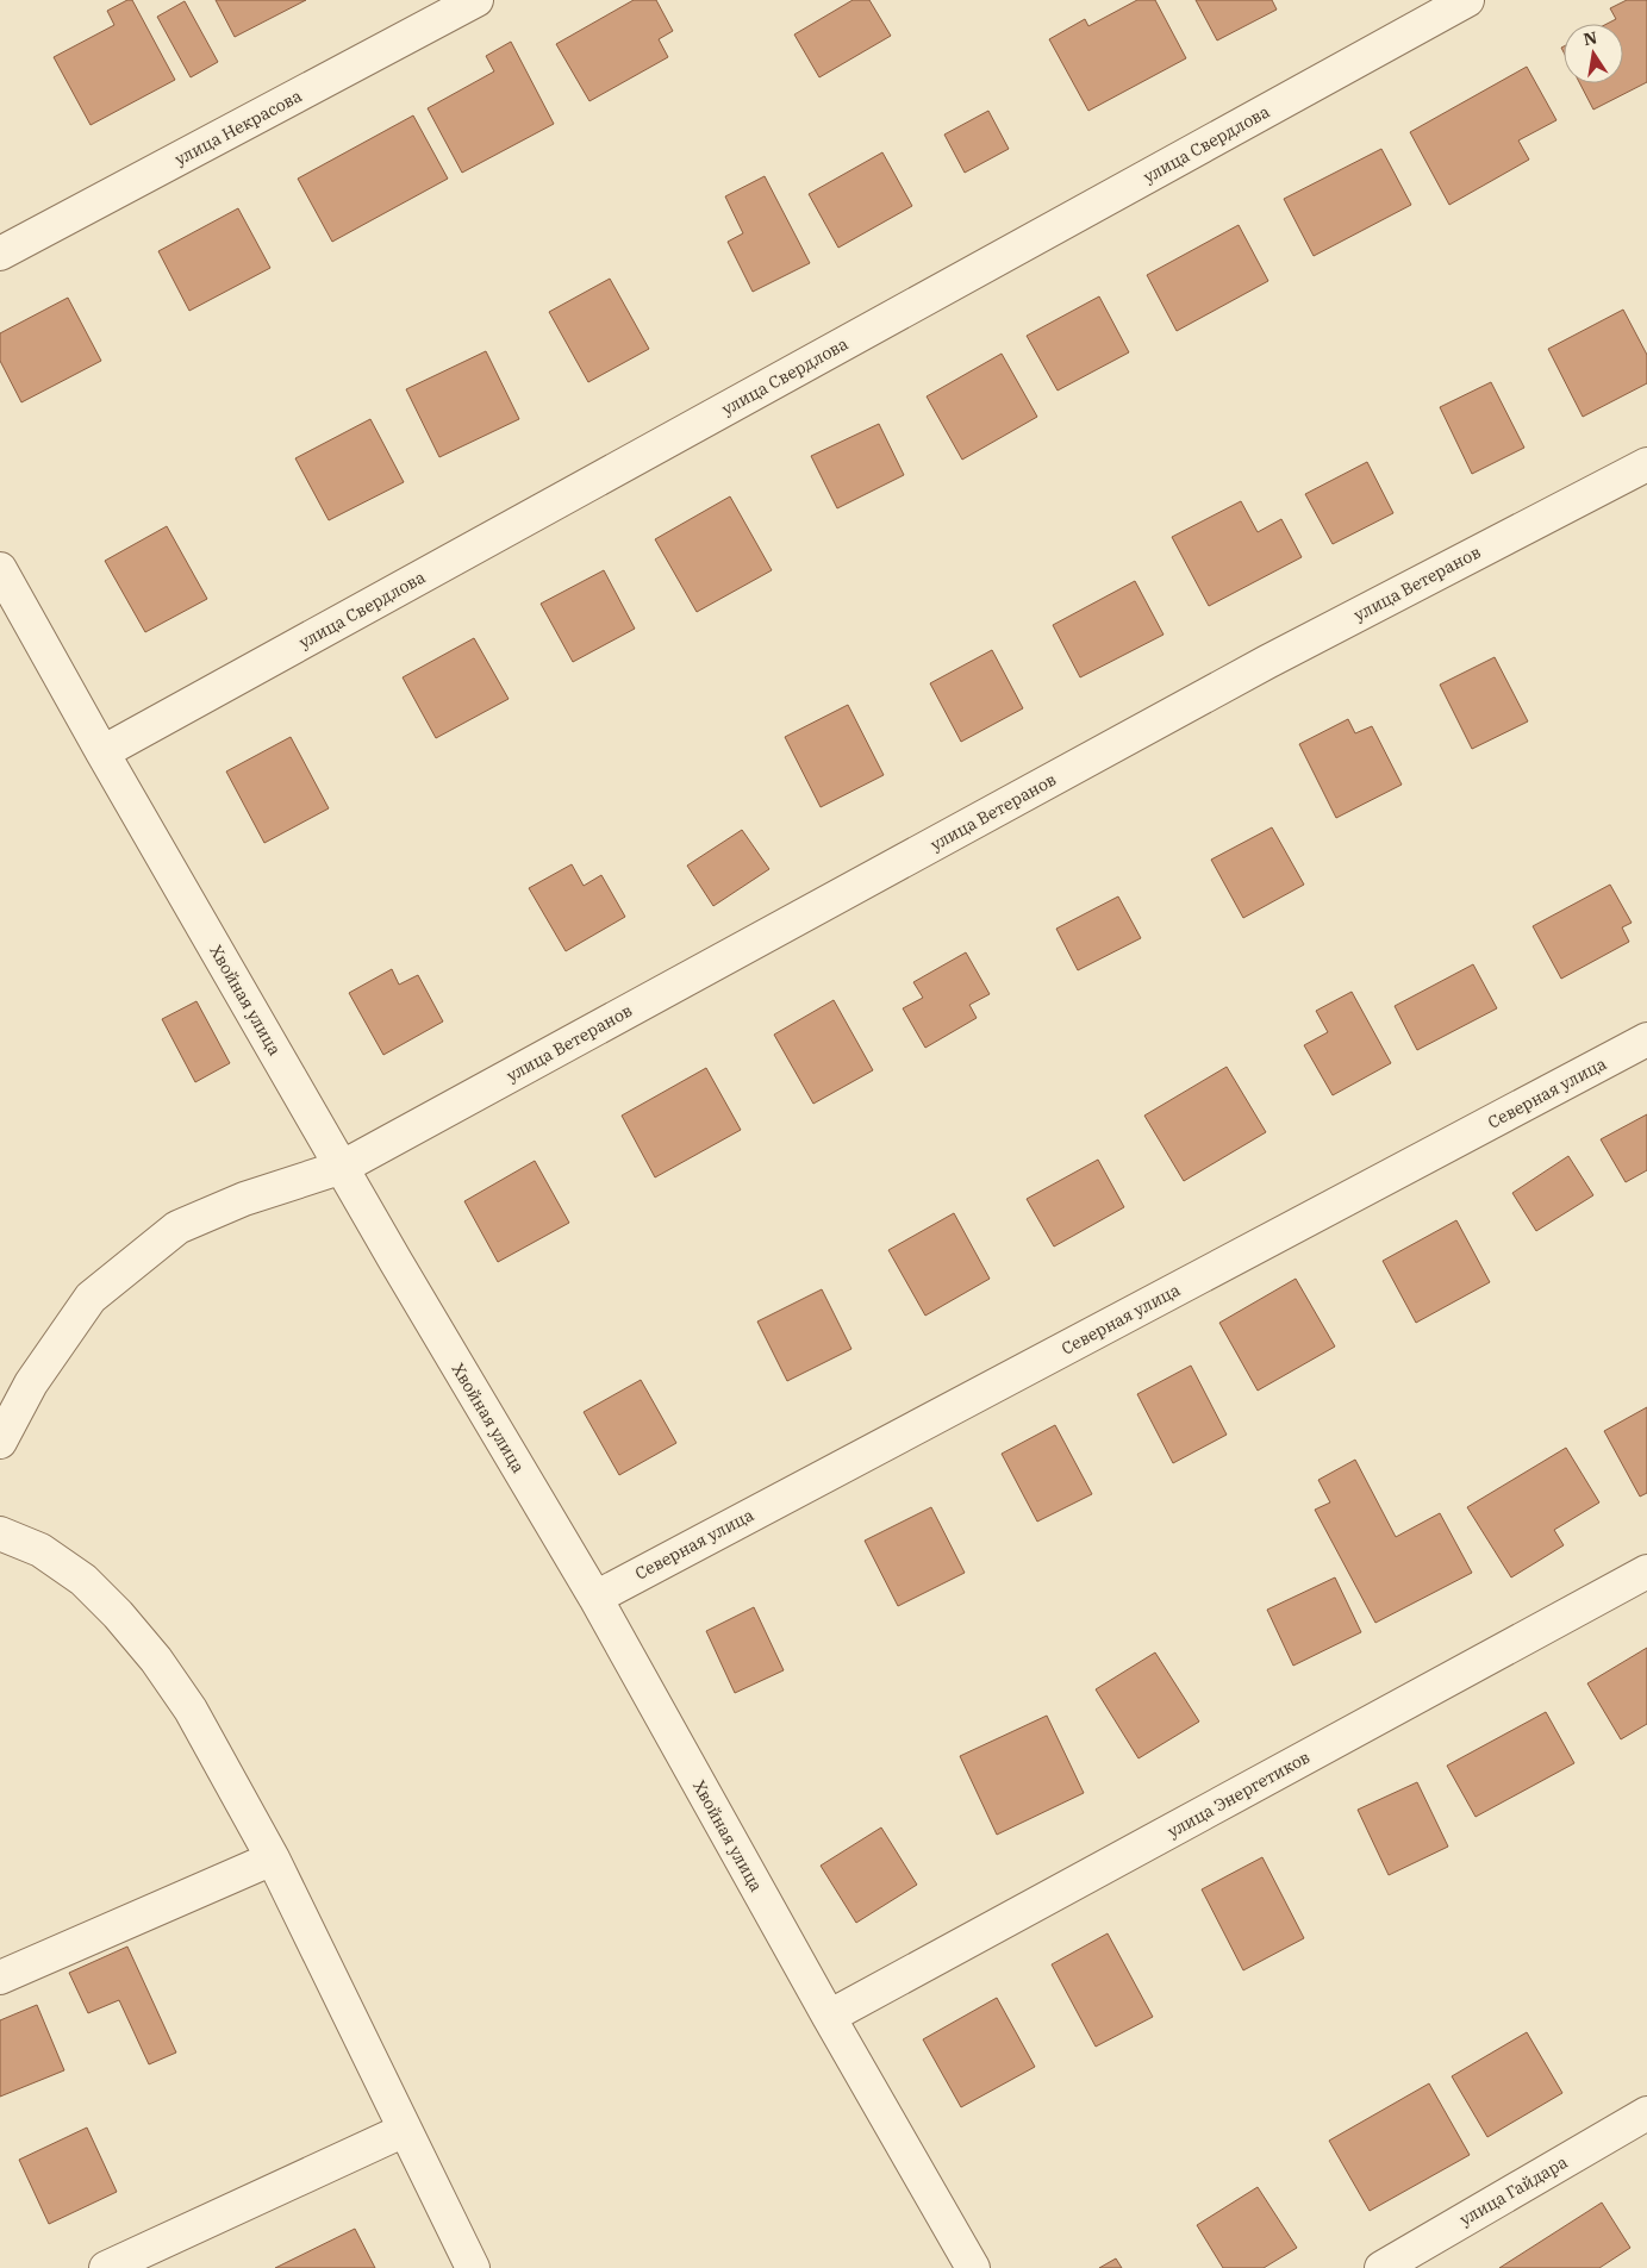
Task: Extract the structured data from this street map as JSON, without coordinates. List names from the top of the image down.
{
  "streets": {
    "street": [
      "улица Некрасова",
      "улица Свердлова",
      "улица Ветеранов",
      "Хвойная улица",
      "Северная улица",
      "улица Энергетиков",
      "улица Гайдара"
    ]
  },
  "crossings": [
    ["улица Свердлова", "Хвойная улица"],
    ["улица Ветеранов", "Хвойная улица"],
    ["Хвойная улица", "Северная улица"],
    ["Хвойная улица", "улица Энергетиков"]
  ],
  "north": "top"
}
